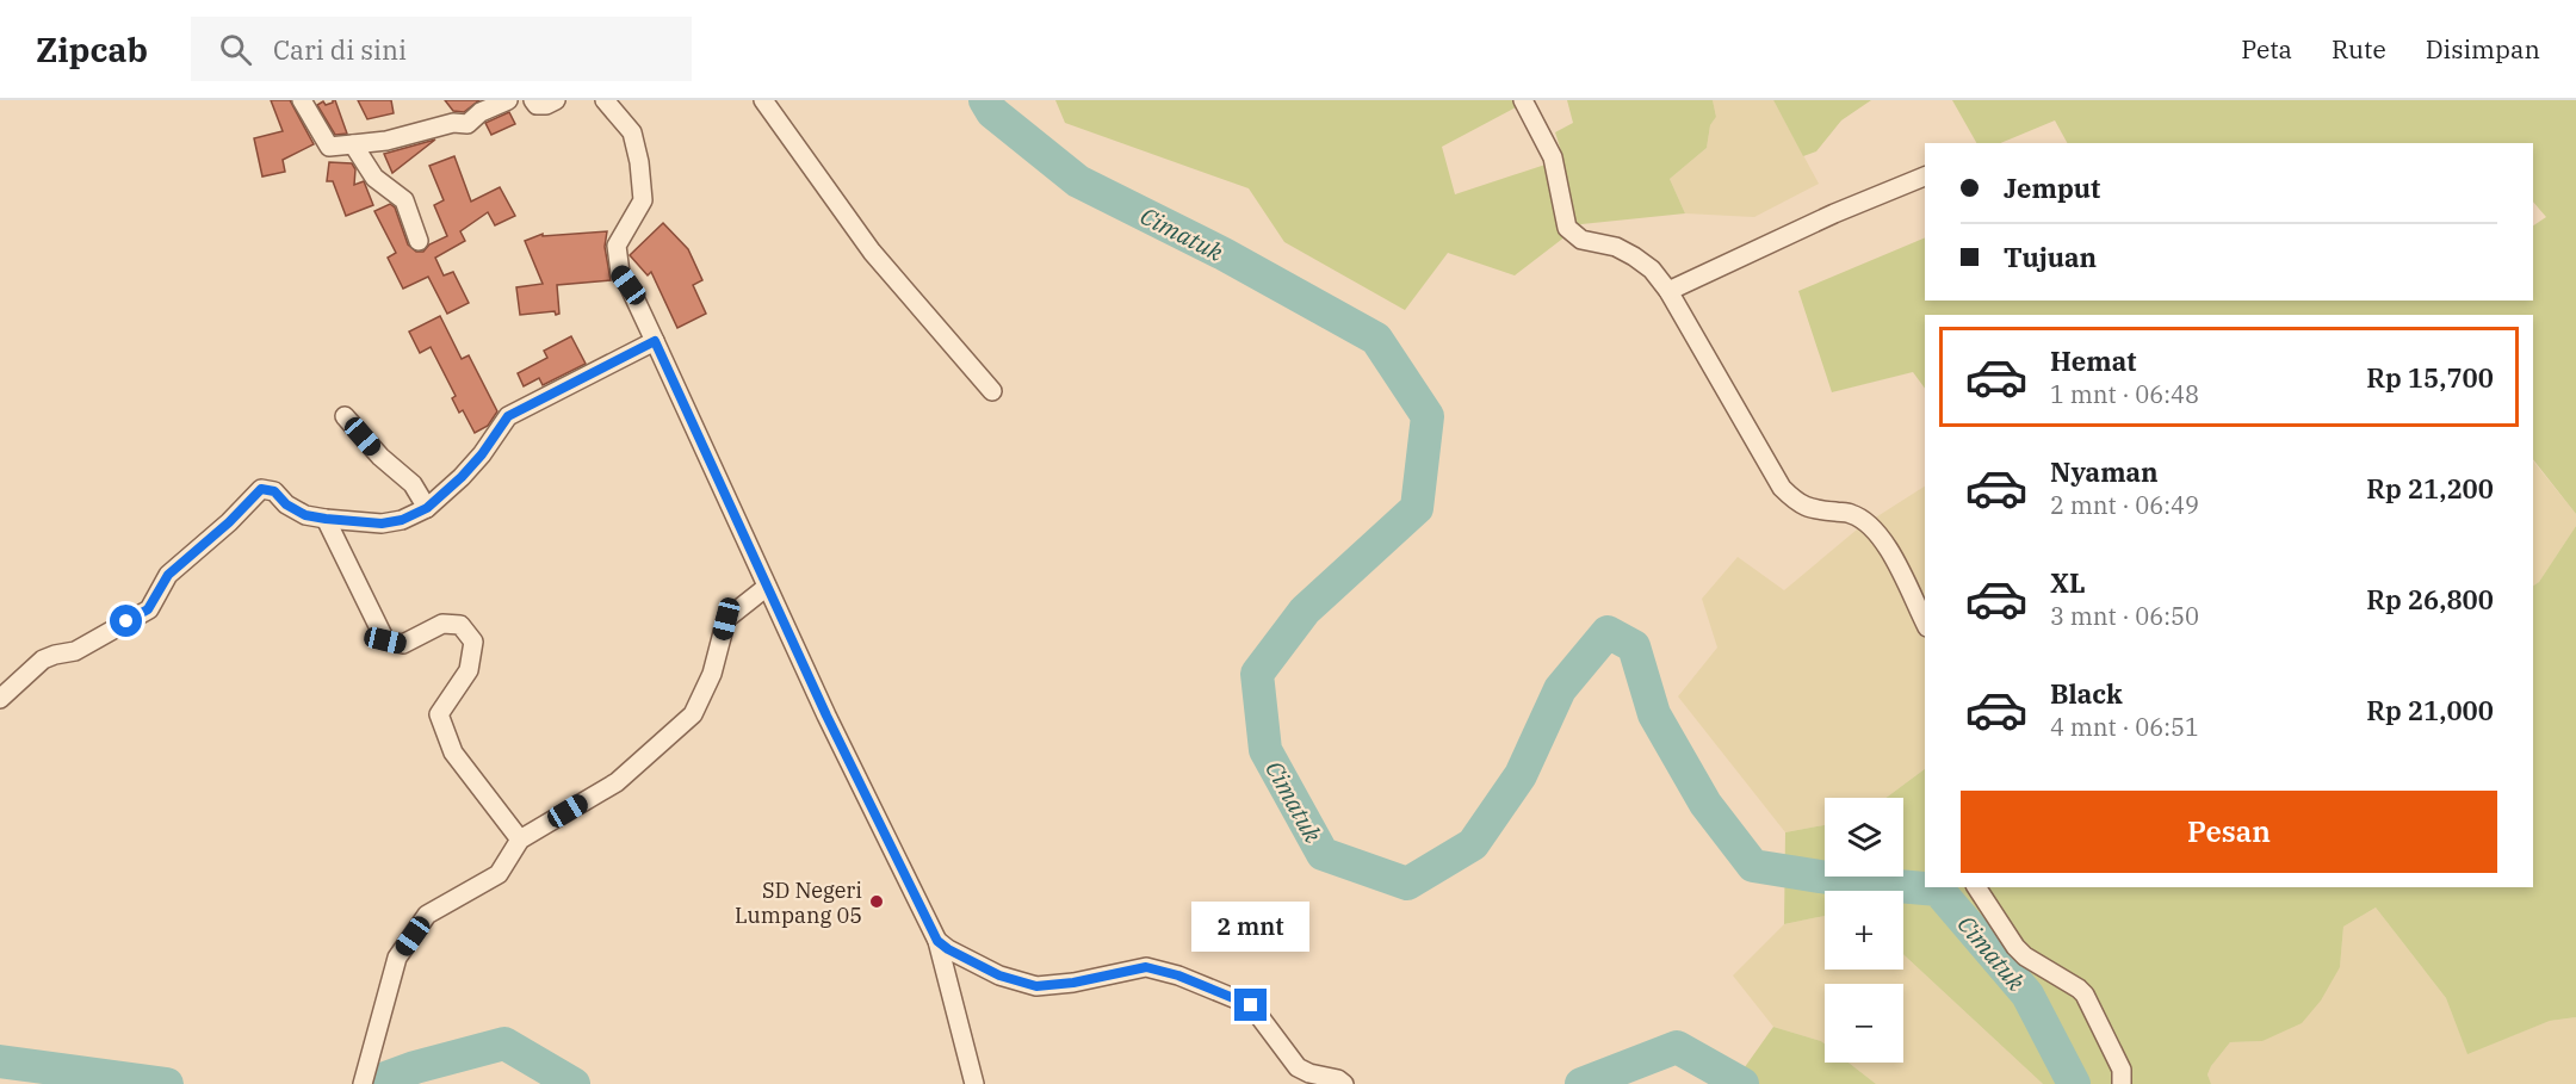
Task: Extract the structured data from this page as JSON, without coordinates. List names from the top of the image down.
{
  "water": ["Cimatuk"],
  "places": ["SD Negeri Lumpang 05"],
  "page": {
    "header": "Zipcab",
    "search": "Cari di sini",
    "nav": ["Peta", "Rute", "Disimpan"],
    "banner": ["Jemput", "Tujuan"],
    "list": [
      {
        "name": "Hemat",
        "note": "1 mnt · 06:48",
        "value": "Rp 15,700"
      },
      {
        "name": "Nyaman",
        "note": "2 mnt · 06:49",
        "value": "Rp 21,200"
      },
      {
        "name": "XL",
        "note": "3 mnt · 06:50",
        "value": "Rp 26,800"
      },
      {
        "name": "Black",
        "note": "4 mnt · 06:51",
        "value": "Rp 21,000"
      }
    ],
    "buttons": "Pesan",
    "map_buttons": ["+", "−"],
    "bubble": "2 mnt"
  }
}
